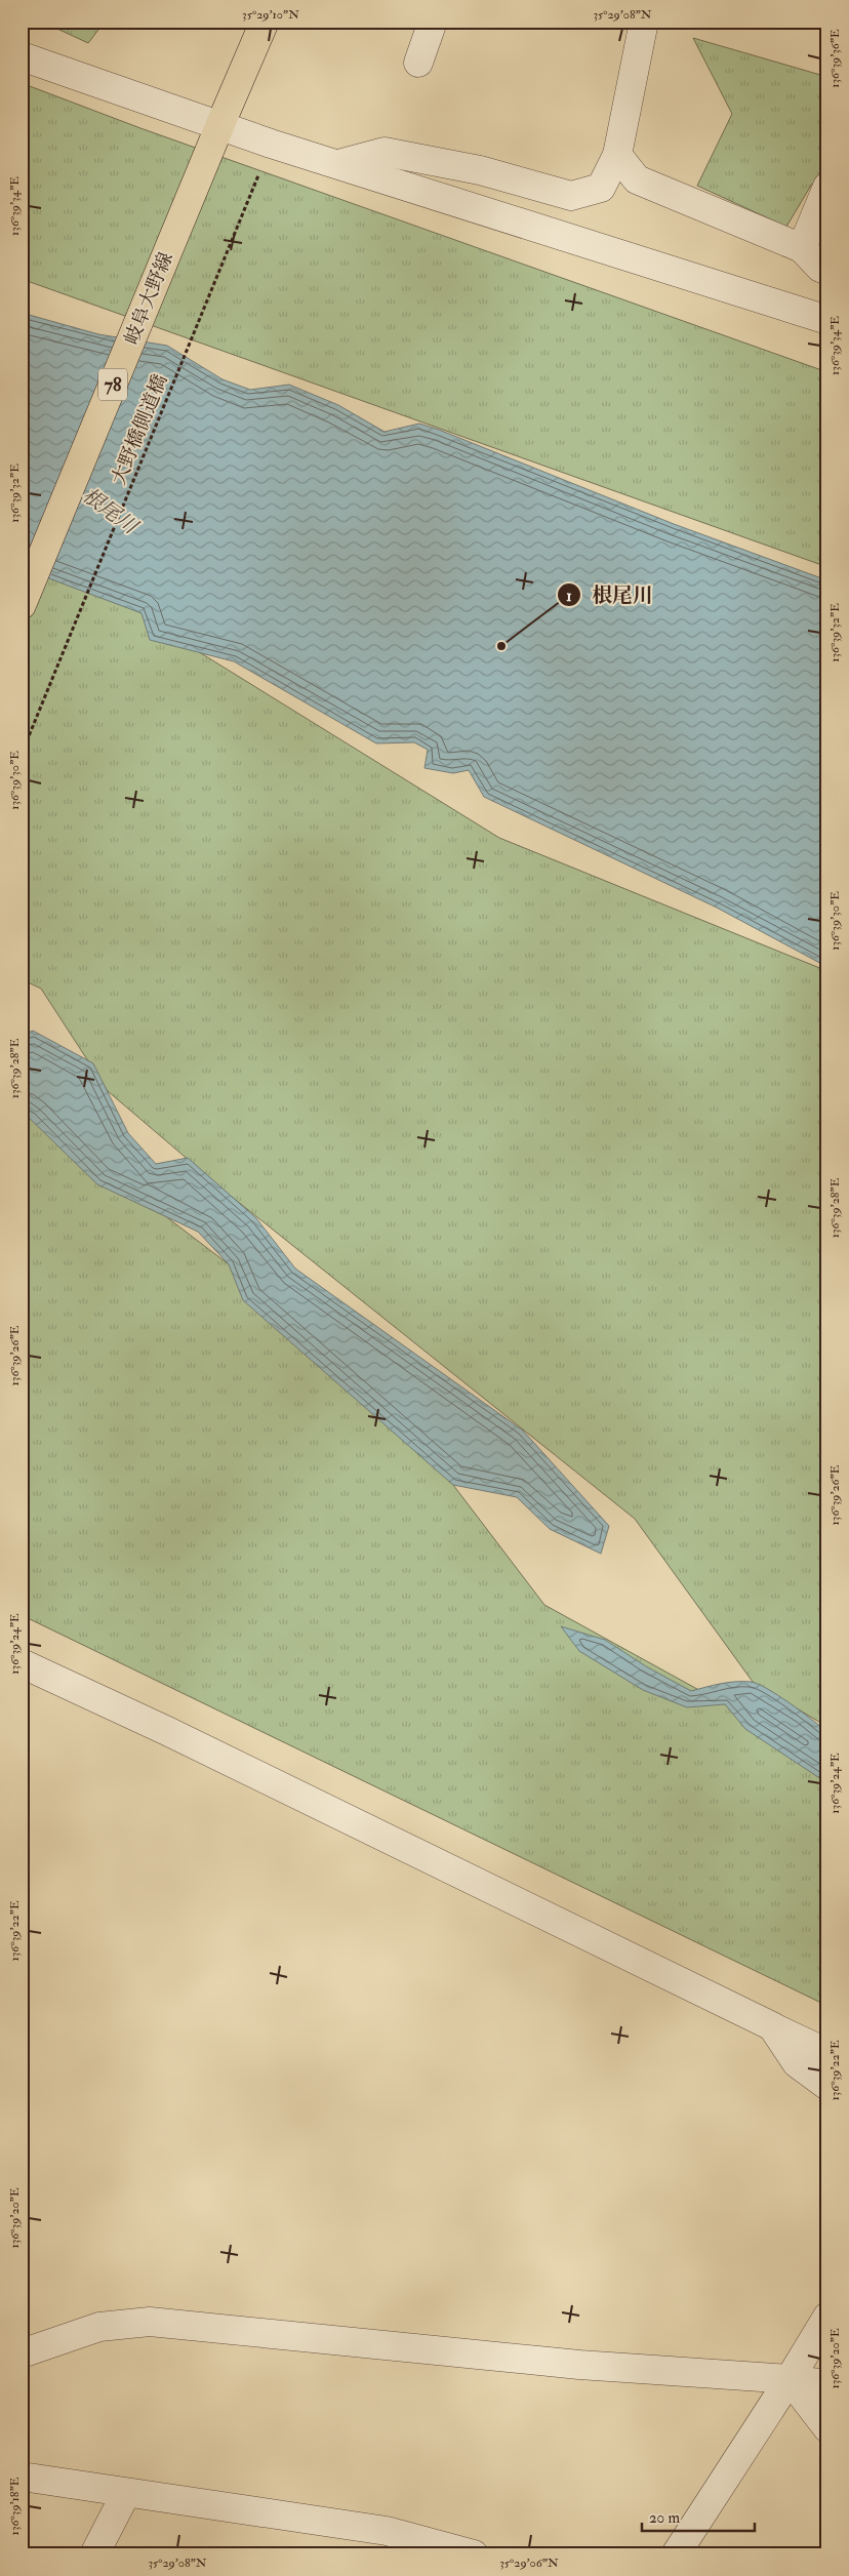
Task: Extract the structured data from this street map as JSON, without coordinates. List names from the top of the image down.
{
  "streets": {
    "main road": ["岐阜大野線", "78"],
    "path": ["大野橋側道橋"]
  },
  "water": ["根尾川"],
  "places": ["根尾川"],
  "scale_bar": "20 m",
  "coordinates": [
    "35°29'10\"N",
    "35°29'08\"N",
    "136°39'36\"E",
    "136°39'34\"E",
    "136°39'32\"E",
    "136°39'30\"E",
    "136°39'28\"E",
    "136°39'26\"E",
    "136°39'24\"E",
    "136°39'22\"E",
    "136°39'20\"E",
    "136°39'18\"E",
    "35°29'06\"N"
  ]
}
